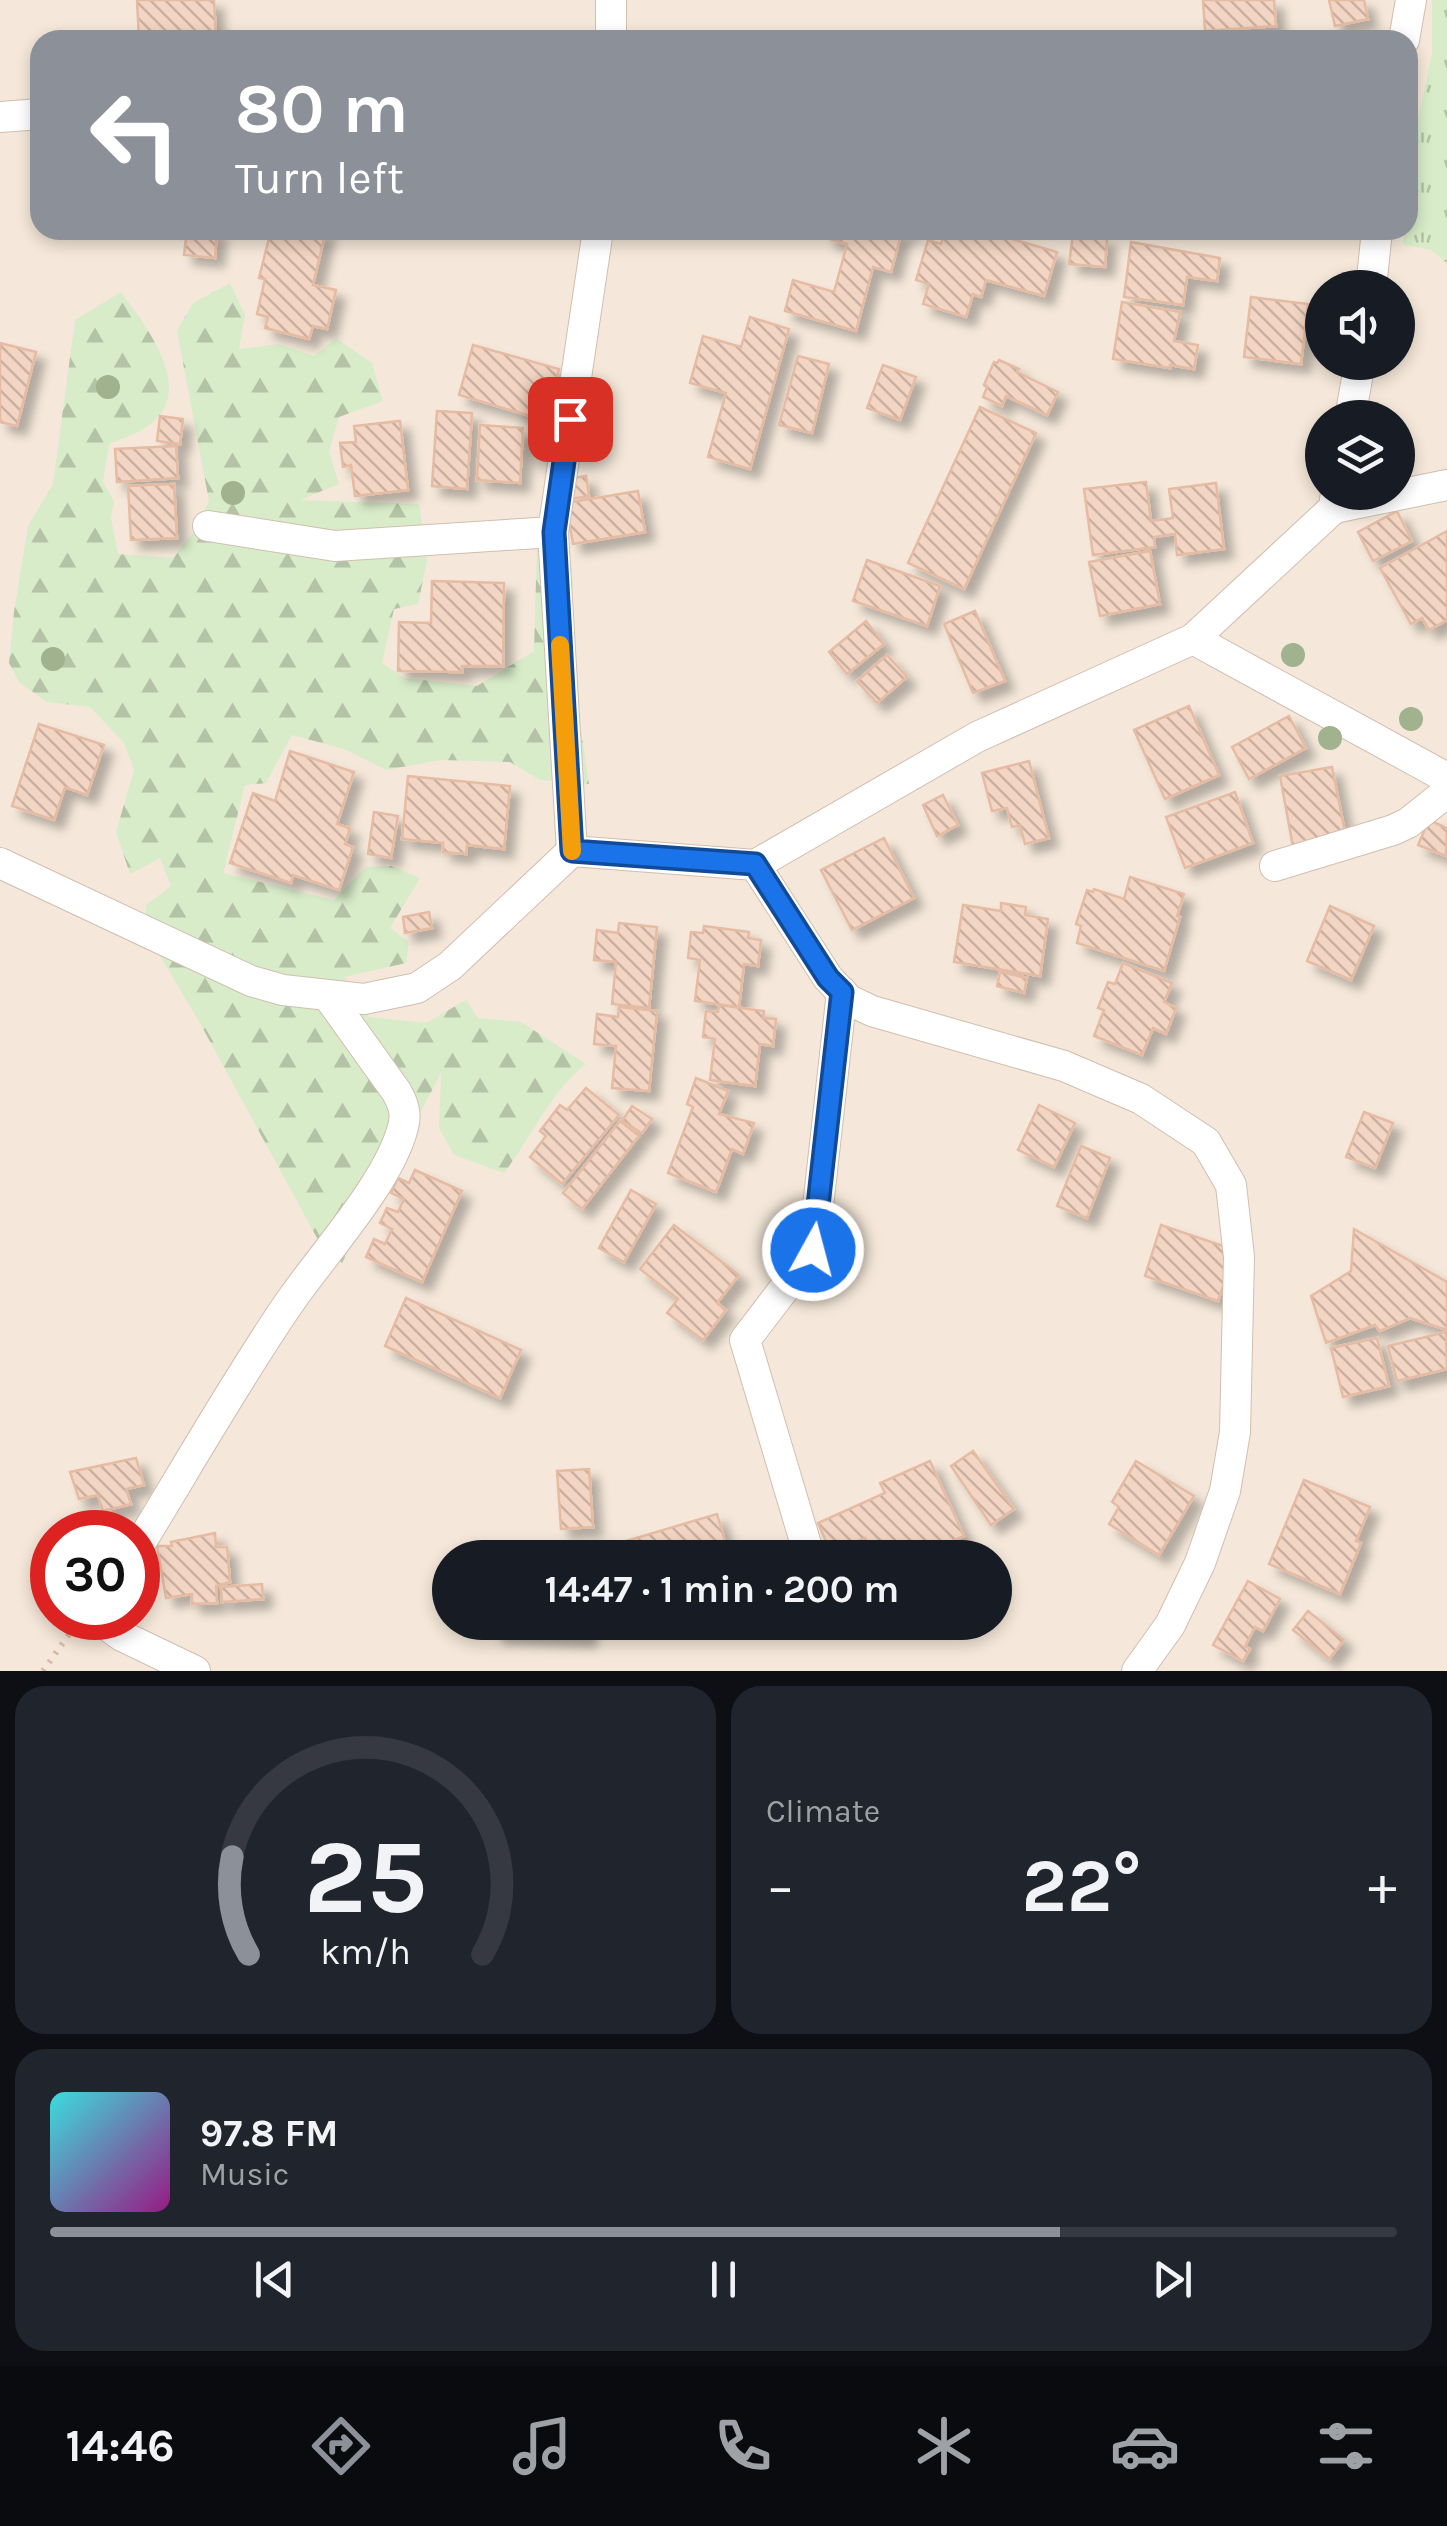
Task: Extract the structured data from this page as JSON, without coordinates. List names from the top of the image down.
{
  "page": {
    "turn": ["80 m", "Turn left"],
    "limit": "30",
    "trip": "14:47 · 1 min · 200 m",
    "tile": "Climate",
    "heat": ["−", "22°", "+"],
    "song": ["97.8 FM", "Music"],
    "tabs": "14:46",
    "gauge": ["25", "km/h"]
  }
}
